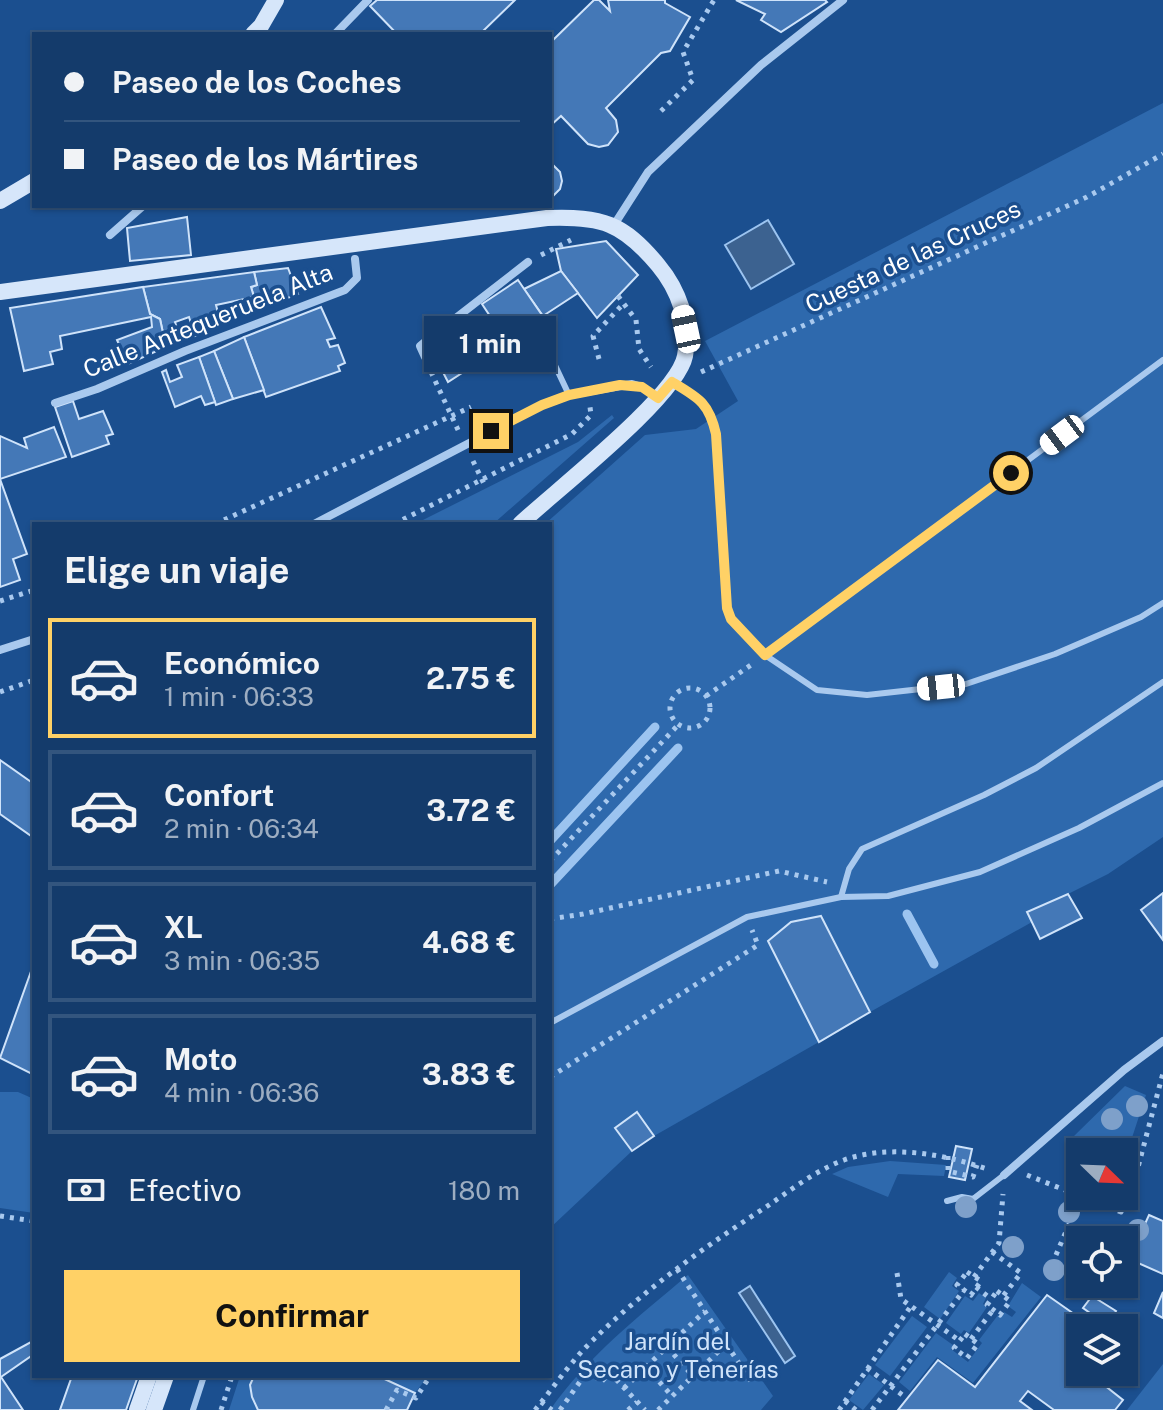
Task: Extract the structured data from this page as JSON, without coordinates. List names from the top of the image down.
{
  "streets": {
    "street": ["Calle Antequeruela Alta"],
    "path": ["Cuesta de las Cruces"]
  },
  "parks": ["Jardín del Secano y Tenerías"],
  "north": "bottom right",
  "page": {
    "banner": ["Paseo de los Coches", "Paseo de los Mártires"],
    "bubble": "1 min",
    "heading": "Elige un viaje",
    "list": [
      {
        "name": "Económico",
        "note": "1 min · 06:33",
        "value": "2.75 €"
      },
      {
        "name": "Confort",
        "note": "2 min · 06:34",
        "value": "3.72 €"
      },
      {
        "name": "XL",
        "note": "3 min · 06:35",
        "value": "4.68 €"
      },
      {
        "name": "Moto",
        "note": "4 min · 06:36",
        "value": "3.83 €"
      }
    ],
    "pay": ["Efectivo", "180 m"],
    "buttons": "Confirmar"
  }
}
